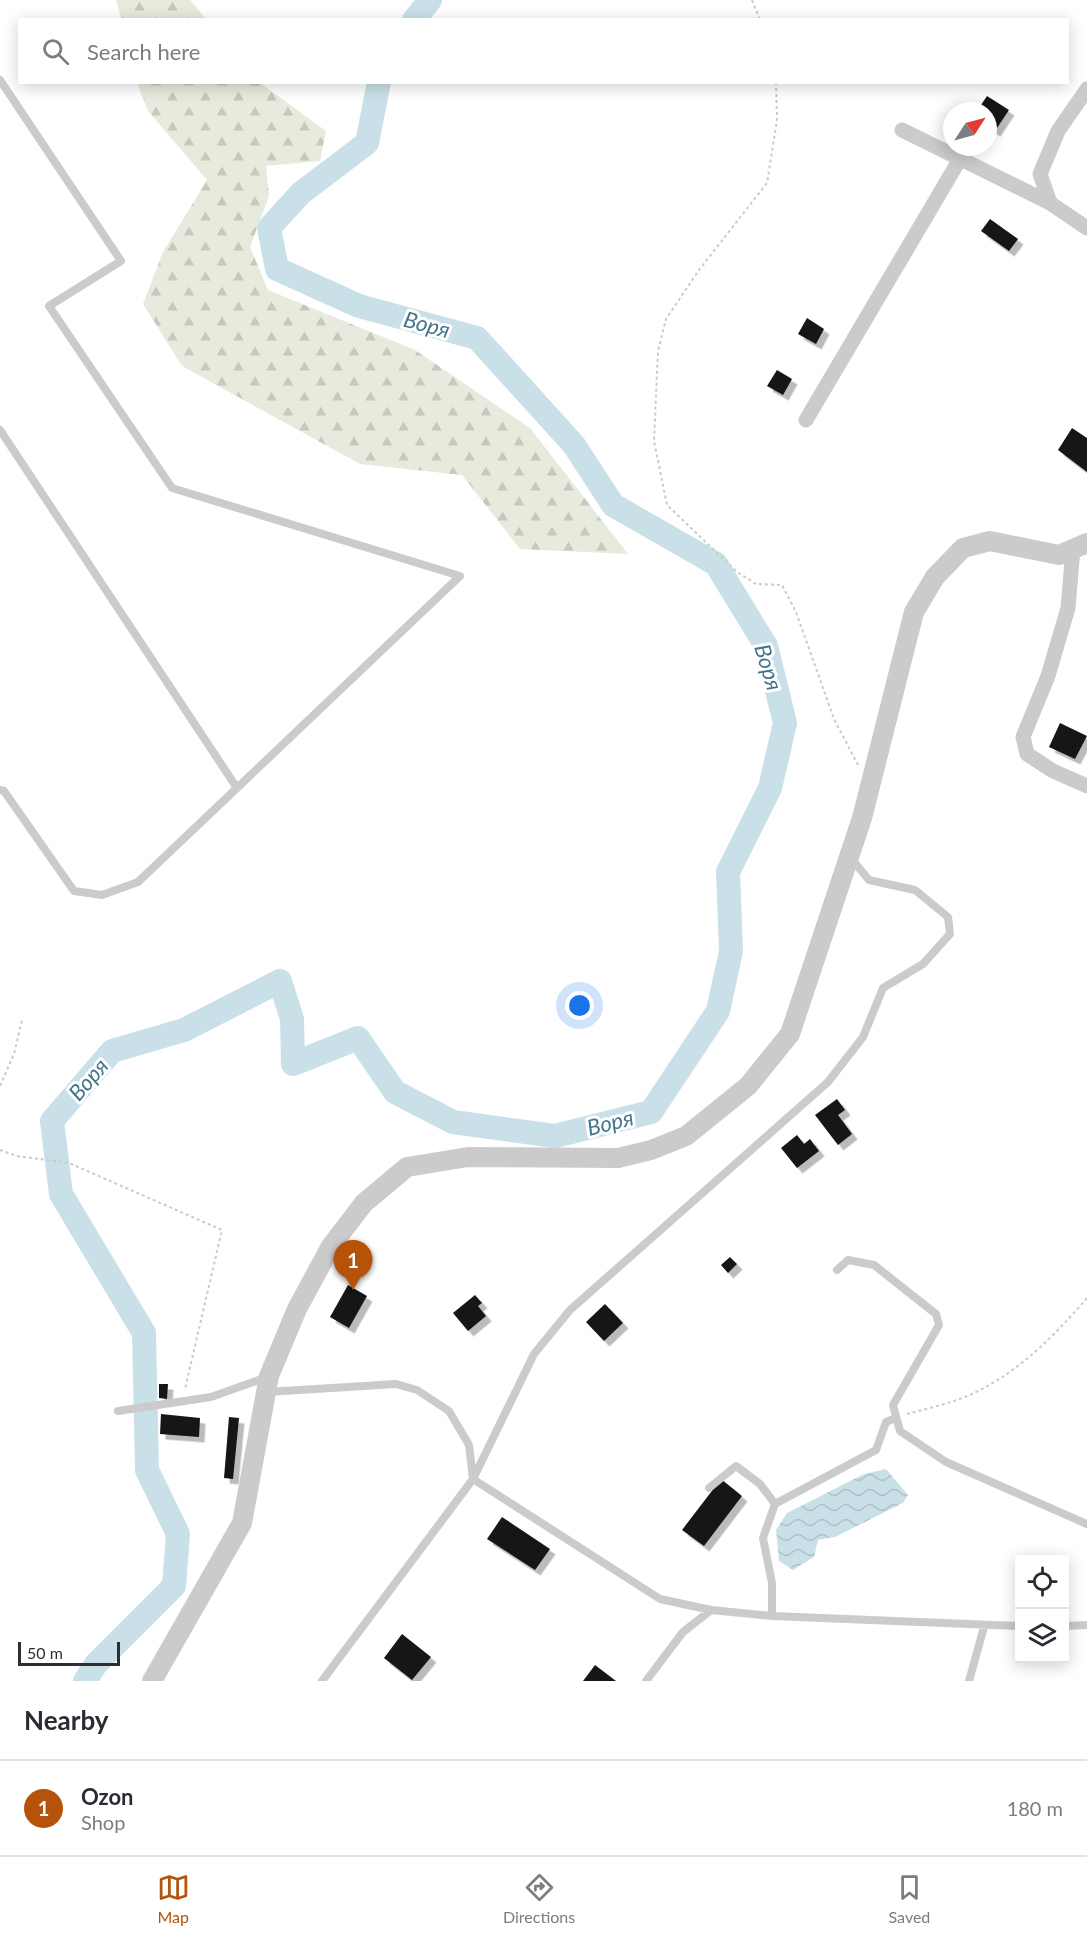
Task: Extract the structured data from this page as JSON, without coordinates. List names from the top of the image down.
{
  "water": ["Воря"],
  "scale_bar": "50 m",
  "north": "top right",
  "page": {
    "search": "Search here",
    "pins": "1",
    "scale": "50 m",
    "heading": "Nearby",
    "list": [
      {
        "mark": "1",
        "name": "Ozon",
        "note": "Shop",
        "value": "180 m"
      }
    ],
    "nav": ["Map", "Directions", "Saved"]
  }
}
